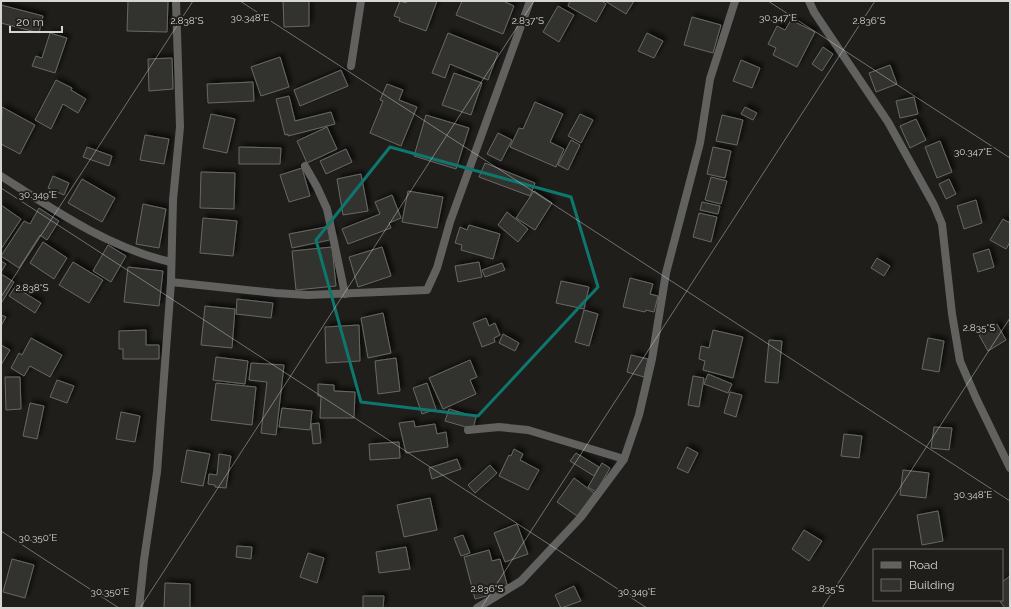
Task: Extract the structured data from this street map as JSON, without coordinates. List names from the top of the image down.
{
  "legend": ["Road", "Building"],
  "scale_bar": "20 m",
  "coordinates": [
    "30.348°E",
    "30.347°E",
    "2.838°S",
    "2.836°S",
    "2.837°S",
    "30.349°E",
    "2.835°S",
    "30.350°E"
  ]
}
